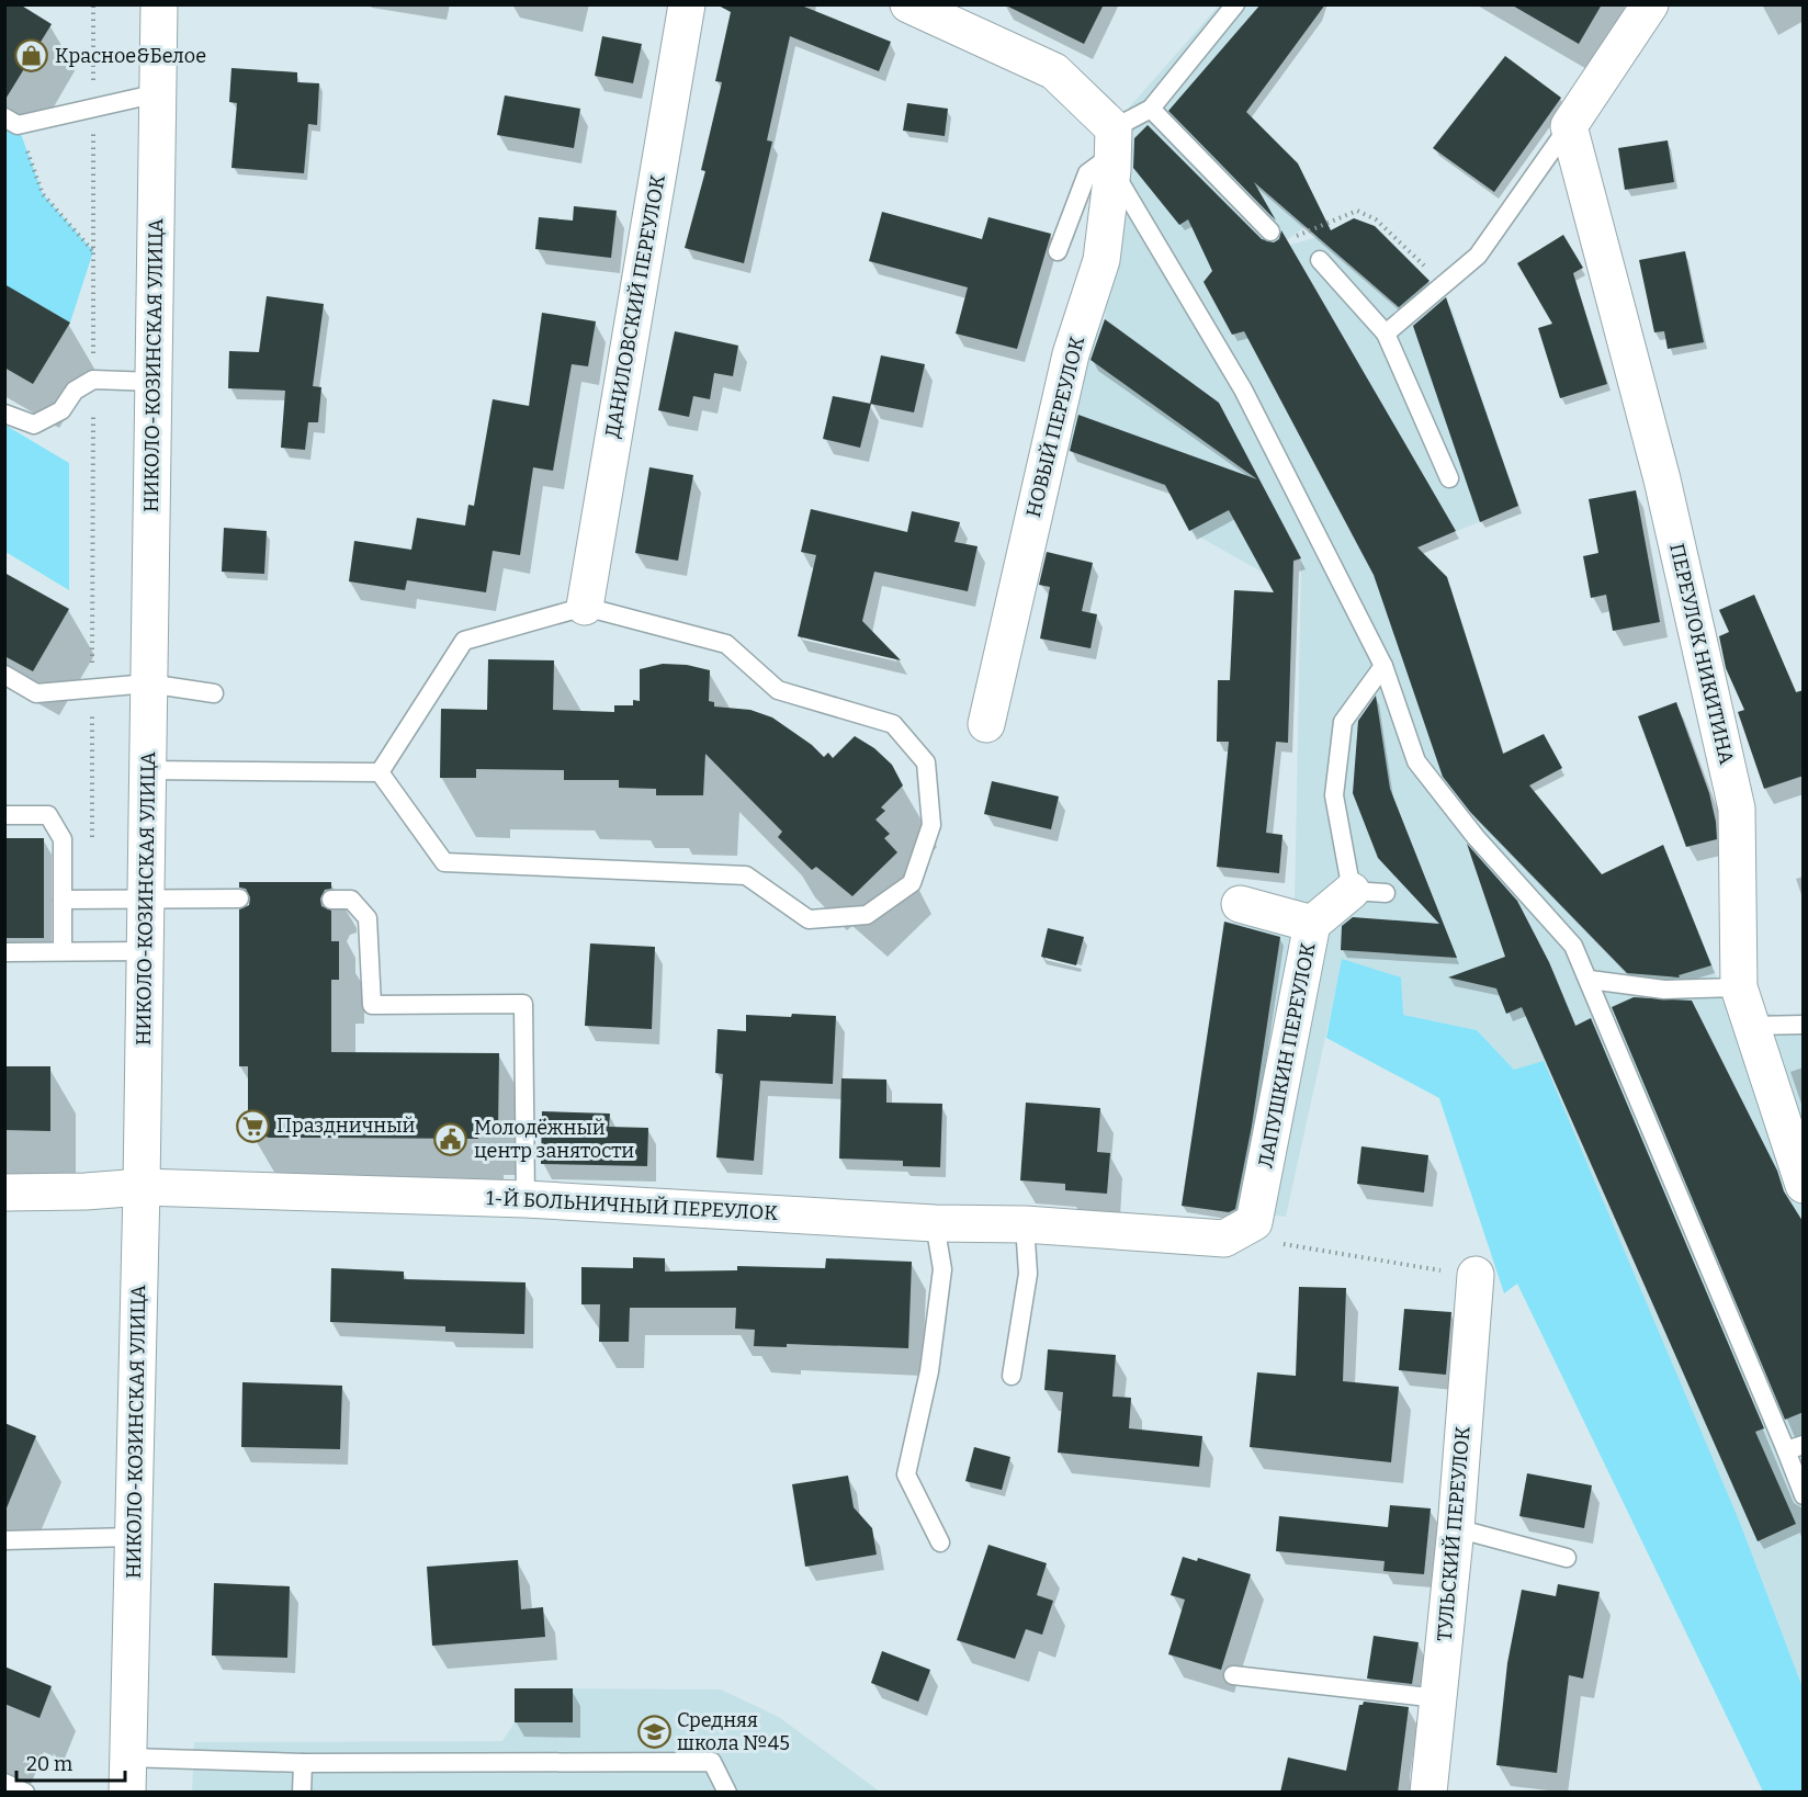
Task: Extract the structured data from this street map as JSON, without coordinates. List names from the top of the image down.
{
  "streets": {
    "street": [
      "ДАНИЛОВСКИЙ ПЕРЕУЛОК",
      "НИКОЛО-КОЗИНСКАЯ УЛИЦА",
      "НОВЫЙ ПЕРЕУЛОК",
      "ПЕРЕУЛОК НИКИТИНА",
      "ЛАПУШКИН ПЕРЕУЛОК",
      "1-Й БОЛЬНИЧНЫЙ ПЕРЕУЛОК",
      "ТУЛЬСКИЙ ПЕРЕУЛОК"
    ]
  },
  "crossings": [
    ["НИКОЛО-КОЗИНСКАЯ УЛИЦА", "1-Й БОЛЬНИЧНЫЙ ПЕРЕУЛОК"],
    ["ЛАПУШКИН ПЕРЕУЛОК", "1-Й БОЛЬНИЧНЫЙ ПЕРЕУЛОК"]
  ],
  "places": {
    "shop": ["Красное&Белое"],
    "supermarket": ["Праздничный"],
    "public building": ["Молодёжный центр занятости"],
    "school or university": ["Средняя школа №45"]
  },
  "scale_bar": "20 m"
}
